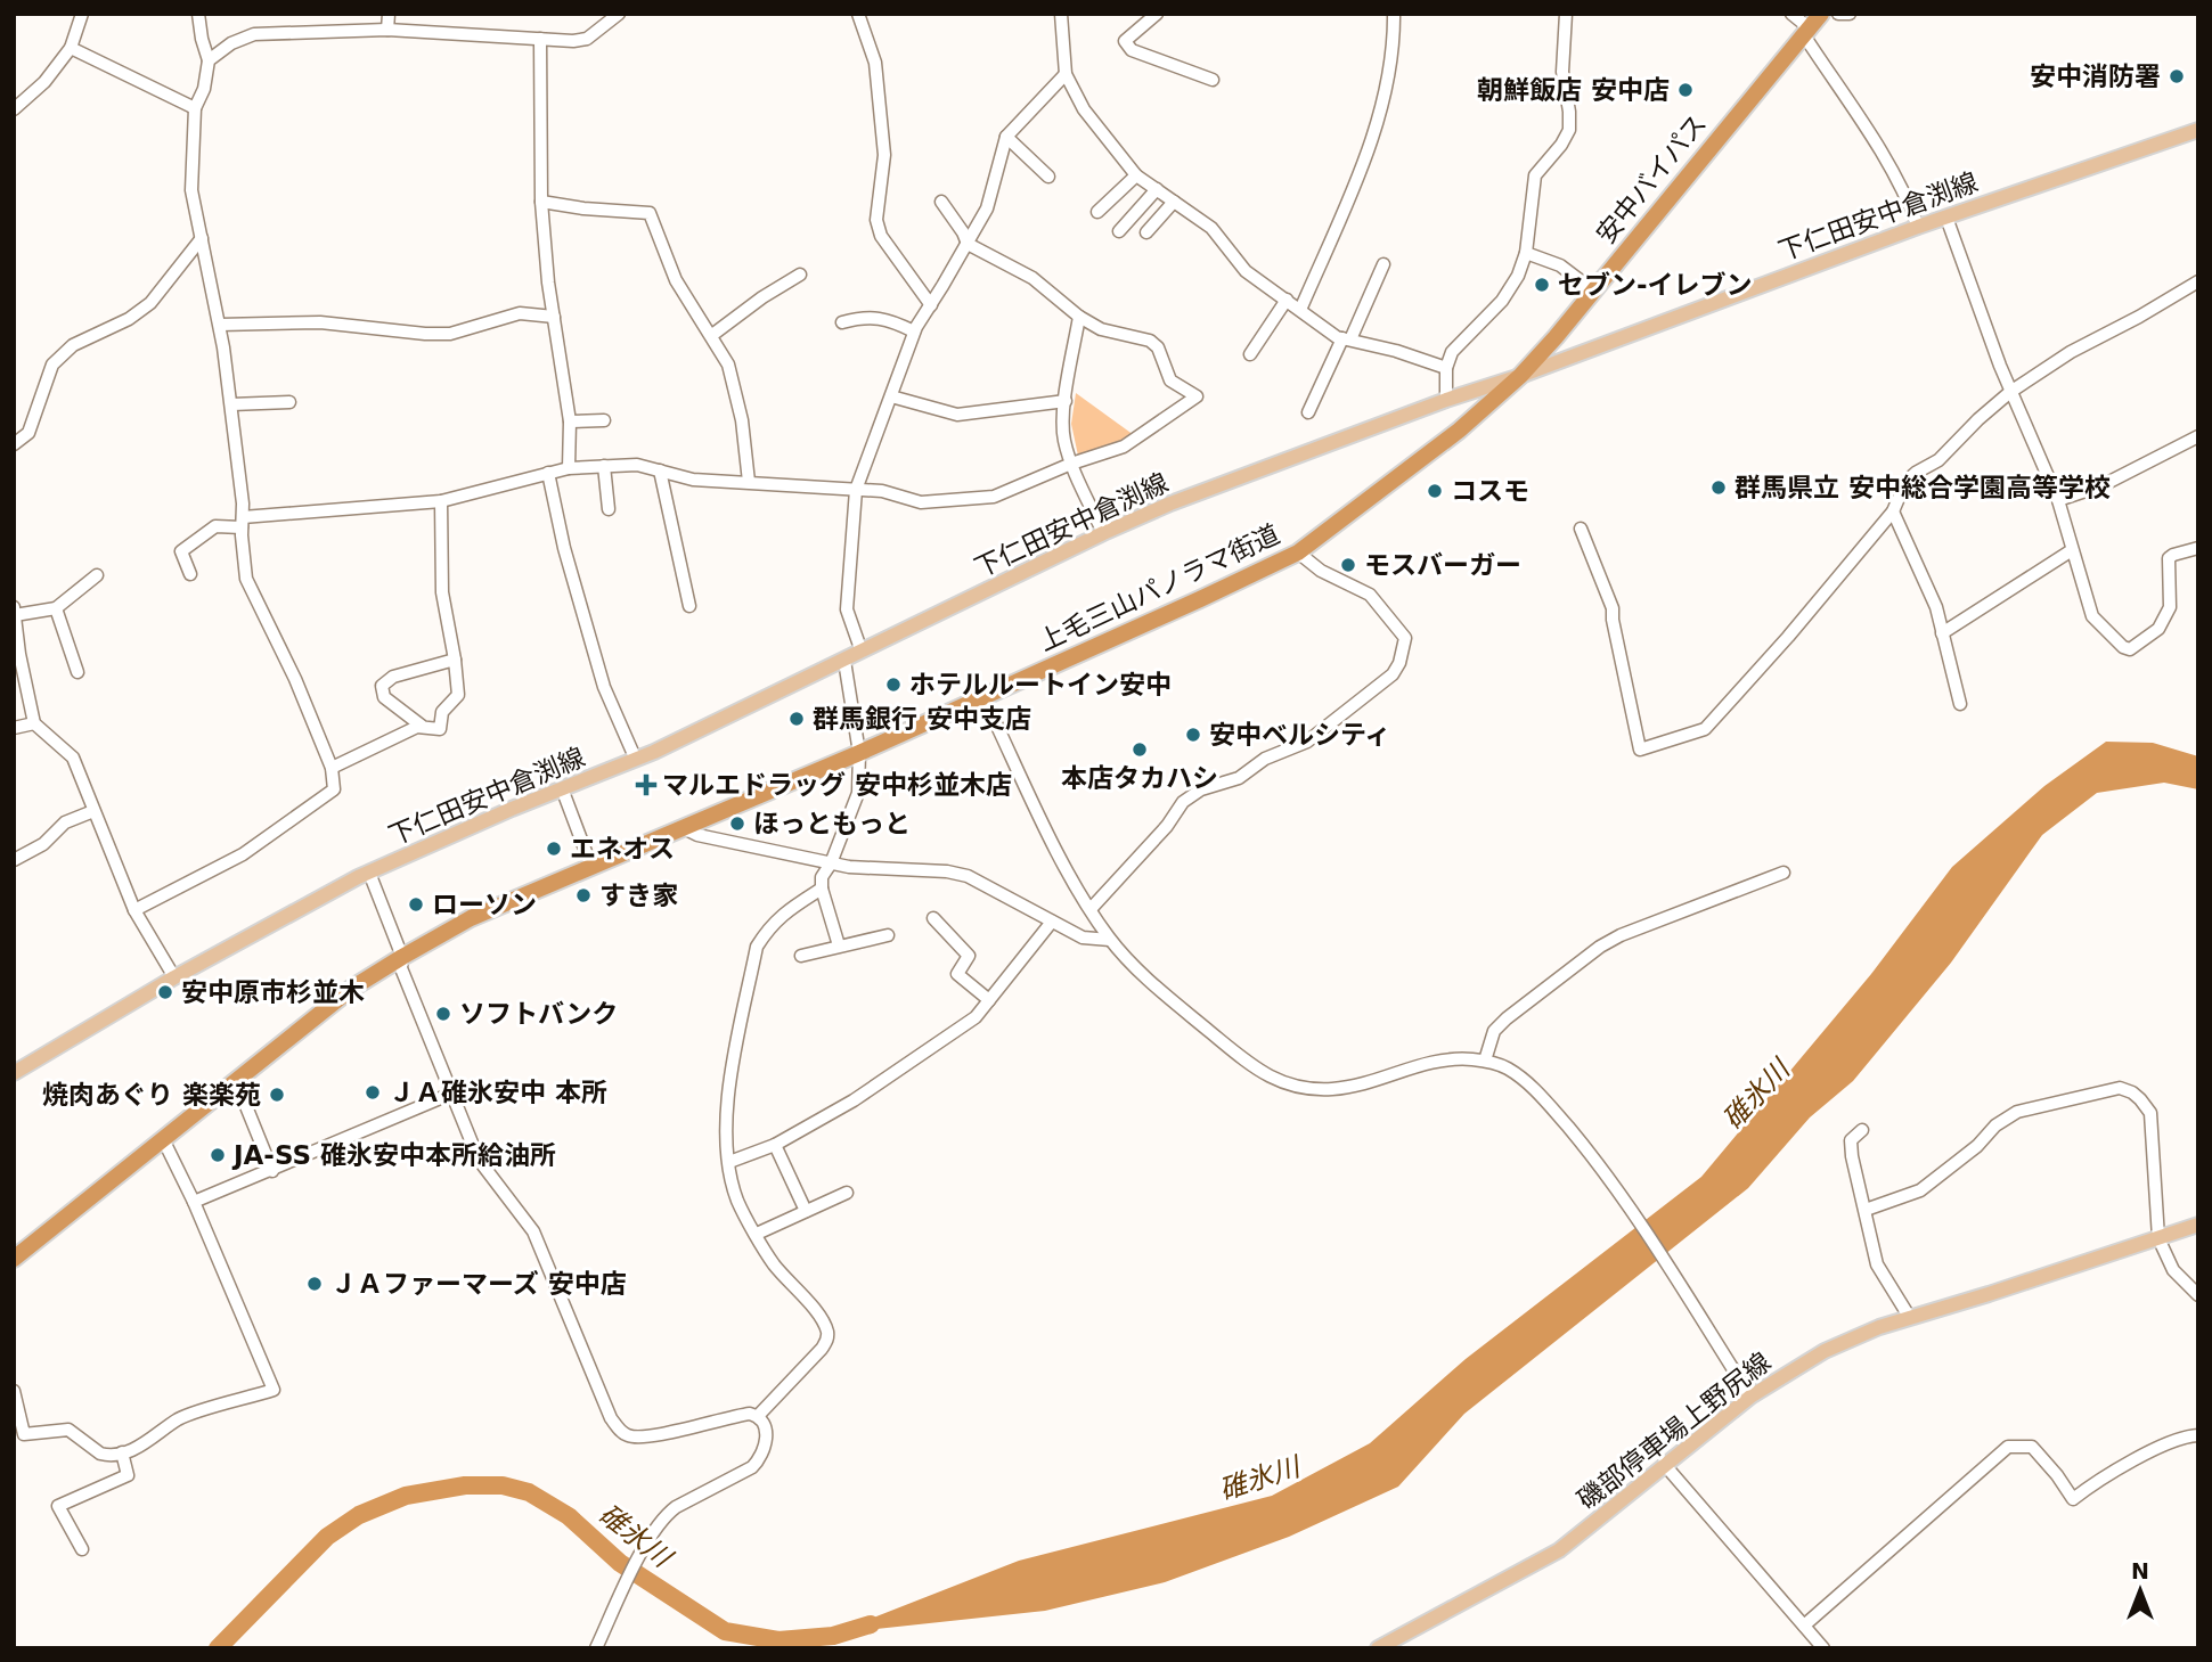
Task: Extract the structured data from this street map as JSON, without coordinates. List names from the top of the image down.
{
  "streets": {
    "highway": ["安中バイパス", "上毛三山パノラマ街道"],
    "main road": ["下仁田安中倉渕線", "磯部停車場上野尻線"]
  },
  "crossings": [
    ["安中バイパス", "下仁田安中倉渕線"],
    ["安中バイパス", "上毛三山パノラマ街道"],
    ["下仁田安中倉渕線", "上毛三山パノラマ街道"]
  ],
  "water": ["碓氷川"],
  "places": {
    "other": [
      "安中消防署",
      "朝鮮飯店 安中店",
      "セブン-イレブン",
      "群馬県立 安中総合学園高等学校",
      "コスモ",
      "モスバーガー",
      "ホテルルートイン安中",
      "群馬銀行 安中支店",
      "安中ベルシティ",
      "本店タカハシ",
      "ほっともっと",
      "エネオス",
      "すき家",
      "ローソン",
      "安中原市杉並木",
      "ソフトバンク",
      "ＪＡ碓氷安中 本所",
      "焼肉あぐり 楽楽苑",
      "JA-SS 碓氷安中本所給油所",
      "ＪＡファーマーズ 安中店"
    ],
    "health": ["マルエドラッグ 安中杉並木店"]
  },
  "north": "top"
}
